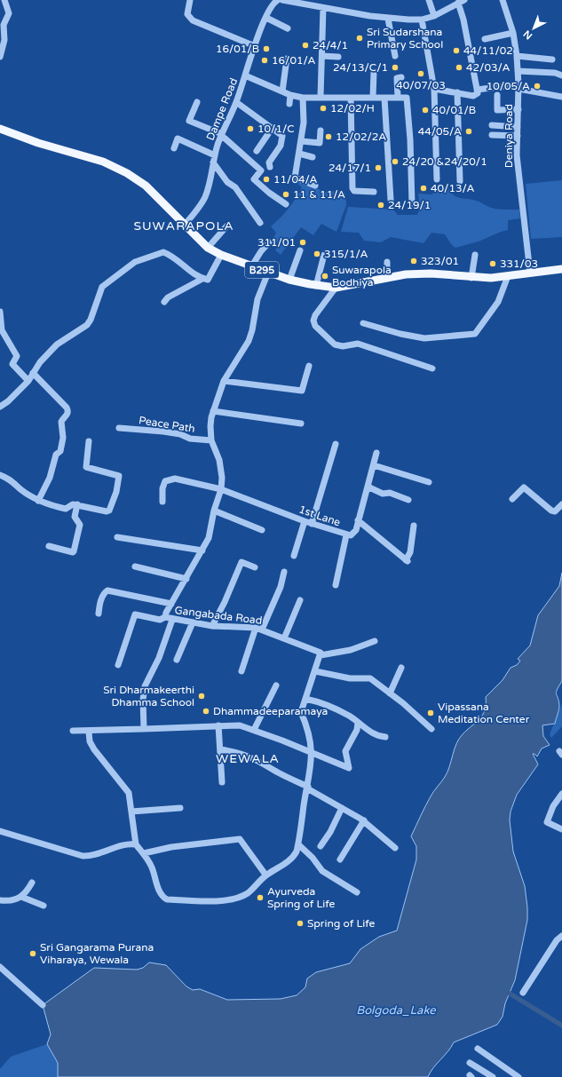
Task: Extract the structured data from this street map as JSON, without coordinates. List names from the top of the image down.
{
  "streets": {
    "main road": ["B295"],
    "street": [
      "Dampe Road",
      "Deniya Road",
      "Peace Path",
      "1st Lane",
      "Gangabada Road"
    ]
  },
  "crossings": [
    ["Dampe Road", "B295"],
    ["Deniya Road", "B295"],
    ["B295", "Gangabada Road"],
    ["Peace Path", "Gangabada Road"],
    ["1st Lane", "Gangabada Road"]
  ],
  "districts": ["SUWARAPOLA", "WEWALA"],
  "water": ["Bolgoda_Lake"],
  "places": [
    "Sri Sudarshana Primary School",
    "24/4/1",
    "16/01/B",
    "44/11/02",
    "16/01/A",
    "24/13/C/1",
    "42/03/A",
    "40/07/03",
    "10/05/A",
    "12/02/H",
    "40/01/B",
    "10/1/C",
    "44/05/A",
    "12/02/2A",
    "24/20 &24/20/1",
    "24/17/1",
    "11/04/A",
    "40/13/A",
    "11 & 11/A",
    "24/19/1",
    "311/01",
    "315/1/A",
    "323/01",
    "331/03",
    "Suwarapola Bodhiya",
    "Sri Dharmakeerthi Dhamma School",
    "Dhammadeeparamaya",
    "Vipassana Meditation Center",
    "Ayurveda Spring of Life",
    "Spring of Life",
    "Sri Gangarama Purana Viharaya, Wewala"
  ],
  "north": "bottom left"
}
